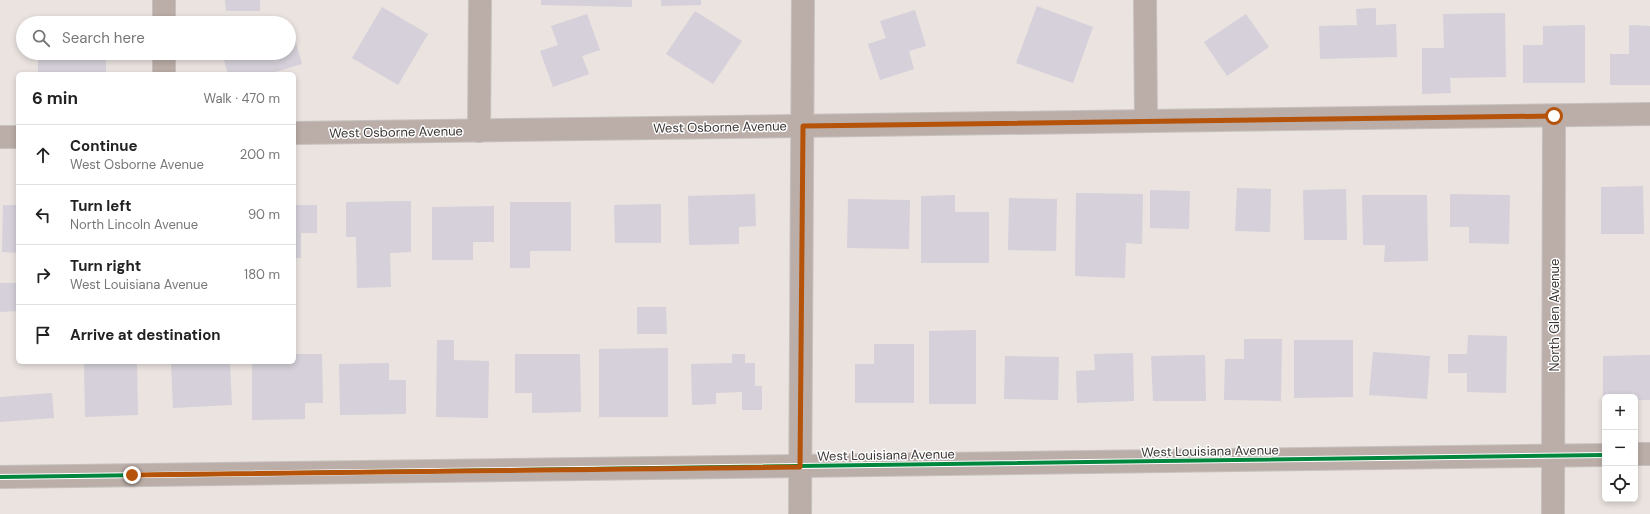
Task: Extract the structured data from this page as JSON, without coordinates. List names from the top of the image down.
{
  "streets": {
    "street": ["West Osborne Avenue", "North Glen Avenue", "West Louisiana Avenue"]
  },
  "crossings": [
    ["West Osborne Avenue", "North Glen Avenue"],
    ["North Glen Avenue", "West Louisiana Avenue"]
  ],
  "page": {
    "search": "Search here",
    "heading": ["6 min", "Walk · 470 m"],
    "list": [
      ["Continue", "West Osborne Avenue", "200 m"],
      ["Turn left", "North Lincoln Avenue", "90 m"],
      ["Turn right", "West Louisiana Avenue", "180 m"],
      "Arrive at destination"
    ],
    "map_buttons": ["+", "−"]
  }
}
